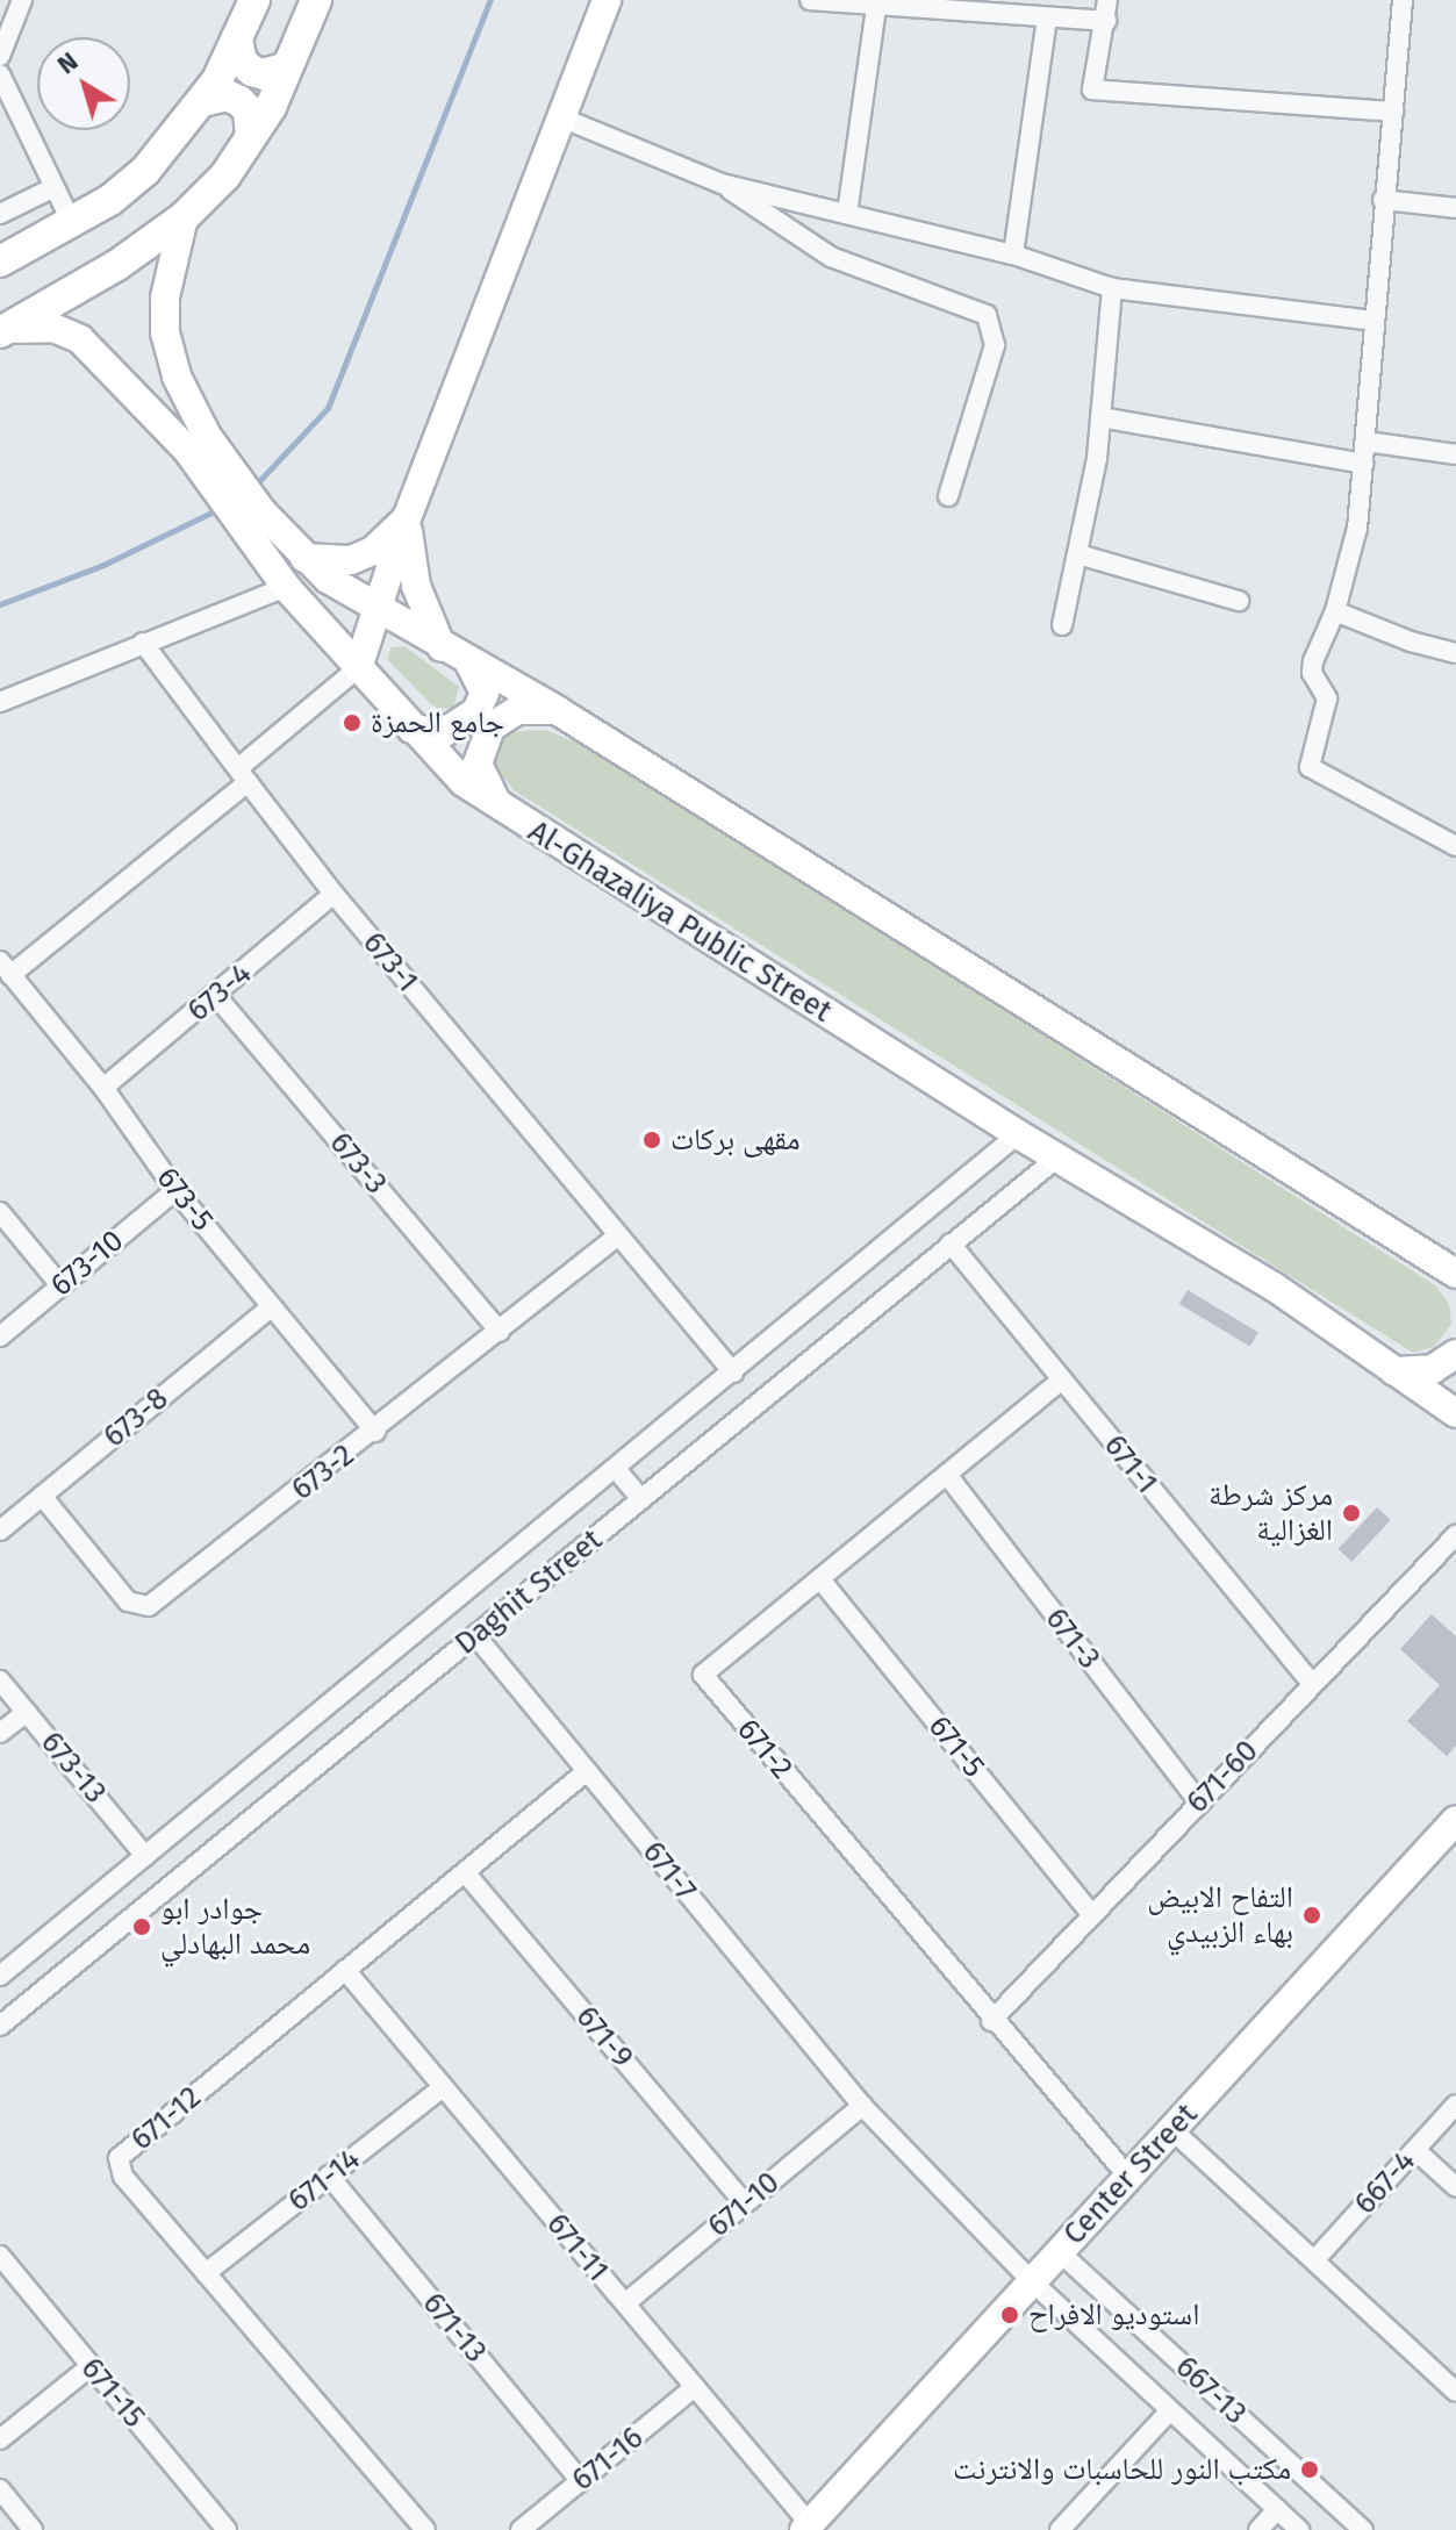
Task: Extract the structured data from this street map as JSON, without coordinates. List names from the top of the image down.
{
  "streets": {
    "main road": ["Al-Ghazaliya Public Street", "Center Street"],
    "street": [
      "673-1",
      "673-4",
      "673-3",
      "673-5",
      "673-10",
      "673-8",
      "671-1",
      "673-2",
      "Daghit Street",
      "671-3",
      "671-5",
      "671-2",
      "673-13",
      "671-60",
      "671-7",
      "671-9",
      "671-12",
      "671-14",
      "667-4",
      "671-10",
      "671-11",
      "671-13",
      "667-13",
      "671-15",
      "671-16"
    ]
  },
  "crossings": [
    ["Al-Ghazaliya Public Street", "Daghit Street"],
    ["673-1", "673-4"],
    ["673-1", "673-2"],
    ["673-1", "Daghit Street"],
    ["673-4", "673-3"],
    ["673-4", "673-5"],
    ["673-3", "673-2"],
    ["673-5", "673-10"],
    ["673-5", "673-8"],
    ["673-5", "673-2"],
    ["673-8", "673-2"],
    ["671-1", "Daghit Street"],
    ["671-1", "671-2"],
    ["671-1", "671-60"],
    ["Daghit Street", "673-13"],
    ["Daghit Street", "671-7"],
    ["671-3", "671-2"],
    ["671-3", "671-60"],
    ["671-5", "671-2"],
    ["671-5", "671-60"],
    ["671-2", "671-60"],
    ["671-2", "Center Street"],
    ["671-7", "671-12"],
    ["671-7", "Center Street"],
    ["671-7", "671-10"],
    ["671-7", "667-13"],
    ["671-9", "671-12"],
    ["671-9", "671-10"],
    ["671-12", "671-14"],
    ["671-12", "671-11"],
    ["Center Street", "671-11"],
    ["Center Street", "667-13"],
    ["671-14", "671-11"],
    ["671-14", "671-13"],
    ["671-10", "671-11"],
    ["671-11", "671-16"],
    ["671-13", "671-16"]
  ],
  "places": [
    "جامع الحمزة",
    "مقهى بركات",
    "مركز شرطة الغزالية",
    "التفاح الابيض بهاء الزبيدي",
    "جوادر ابو محمد البهادلي",
    "استوديو الافراح",
    "مكتب النور للحاسبات والانترنت"
  ],
  "north": "top left"
}
